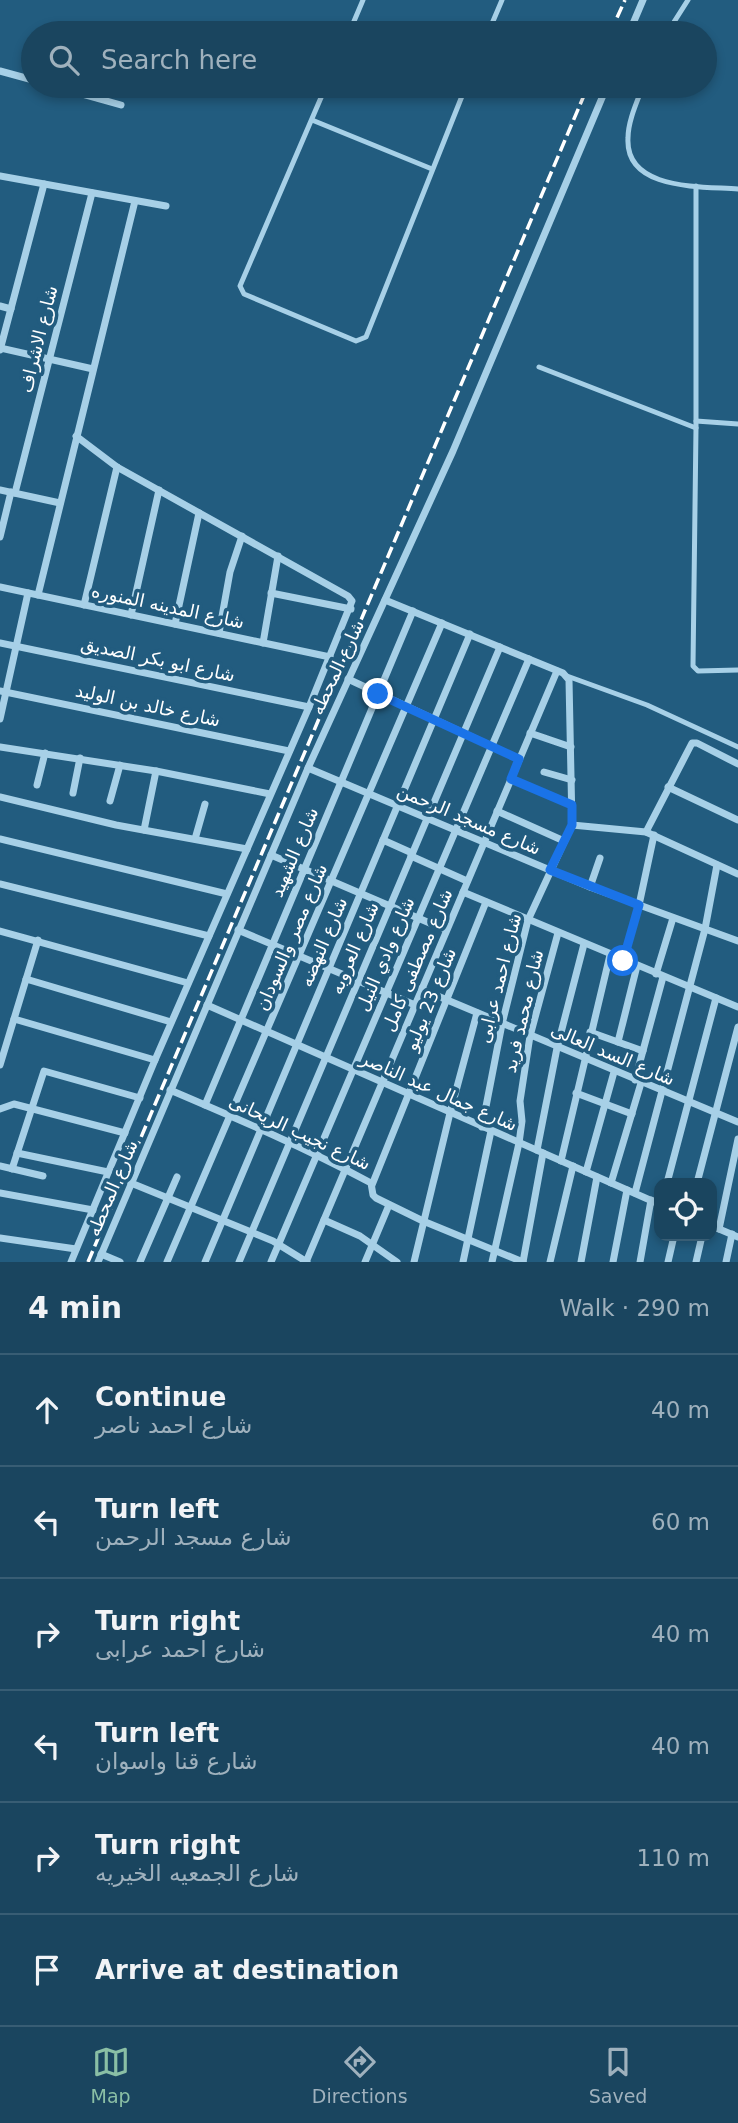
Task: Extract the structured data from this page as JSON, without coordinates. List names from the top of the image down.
{
  "streets": {
    "street": [
      "شارع الاشراف",
      "شارع المدينه المنوره",
      "شارع ابو بكر الصديق",
      "شارع المحطه",
      "شارع خالد بن الوليد",
      "شارع مسجد الرحمن",
      "شارع الشهيد",
      "شارع مصر والسودان",
      "شارع النهضه",
      "شارع العروبه",
      "شارع وادي النيل",
      "شارع مصطفى كامل",
      "شارع احمد عرابى",
      "شارع 23 يوليو",
      "شارع محمد فريد",
      "شارع السد العالى",
      "شارع جمال عبد الناصر",
      "شارع نجيب الريحانى"
    ]
  },
  "crossings": [
    ["شارع المدينه المنوره", "شارع المحطه"],
    ["شارع ابو بكر الصديق", "شارع المحطه"],
    ["شارع المحطه", "شارع خالد بن الوليد"],
    ["شارع المحطه", "شارع مسجد الرحمن"],
    ["شارع المحطه", "شارع جمال عبد الناصر"],
    ["شارع المحطه", "شارع نجيب الريحانى"],
    ["شارع مسجد الرحمن", "شارع الشهيد"],
    ["شارع مسجد الرحمن", "شارع مصر والسودان"],
    ["شارع مسجد الرحمن", "شارع النهضه"],
    ["شارع مسجد الرحمن", "شارع العروبه"],
    ["شارع مسجد الرحمن", "شارع وادي النيل"],
    ["شارع مسجد الرحمن", "شارع مصطفى كامل"],
    ["شارع مسجد الرحمن", "شارع احمد عرابى"],
    ["شارع الشهيد", "شارع جمال عبد الناصر"],
    ["شارع الشهيد", "شارع نجيب الريحانى"],
    ["شارع مصر والسودان", "شارع جمال عبد الناصر"],
    ["شارع مصر والسودان", "شارع نجيب الريحانى"],
    ["شارع النهضه", "شارع جمال عبد الناصر"],
    ["شارع النهضه", "شارع نجيب الريحانى"],
    ["شارع العروبه", "شارع جمال عبد الناصر"],
    ["شارع العروبه", "شارع نجيب الريحانى"],
    ["شارع وادي النيل", "شارع جمال عبد الناصر"],
    ["شارع وادي النيل", "شارع نجيب الريحانى"],
    ["شارع مصطفى كامل", "شارع السد العالى"],
    ["شارع مصطفى كامل", "شارع جمال عبد الناصر"],
    ["شارع مصطفى كامل", "شارع نجيب الريحانى"],
    ["شارع احمد عرابى", "شارع السد العالى"],
    ["شارع احمد عرابى", "شارع جمال عبد الناصر"],
    ["شارع 23 يوليو", "شارع السد العالى"],
    ["شارع 23 يوليو", "شارع جمال عبد الناصر"],
    ["شارع 23 يوليو", "شارع نجيب الريحانى"],
    ["شارع محمد فريد", "شارع السد العالى"],
    ["شارع محمد فريد", "شارع جمال عبد الناصر"],
    ["شارع محمد فريد", "شارع نجيب الريحانى"]
  ],
  "page": {
    "search": "Search here",
    "heading": ["4 min", "Walk · 290 m"],
    "list": [
      ["Continue", "شارع احمد ناصر", "40 m"],
      ["Turn left", "شارع مسجد الرحمن", "60 m"],
      ["Turn right", "شارع احمد عرابى", "40 m"],
      ["Turn left", "شارع قنا واسوان", "40 m"],
      ["Turn right", "شارع الجمعيه الخيريه", "110 m"],
      "Arrive at destination"
    ],
    "nav": ["Map", "Directions", "Saved"]
  }
}
